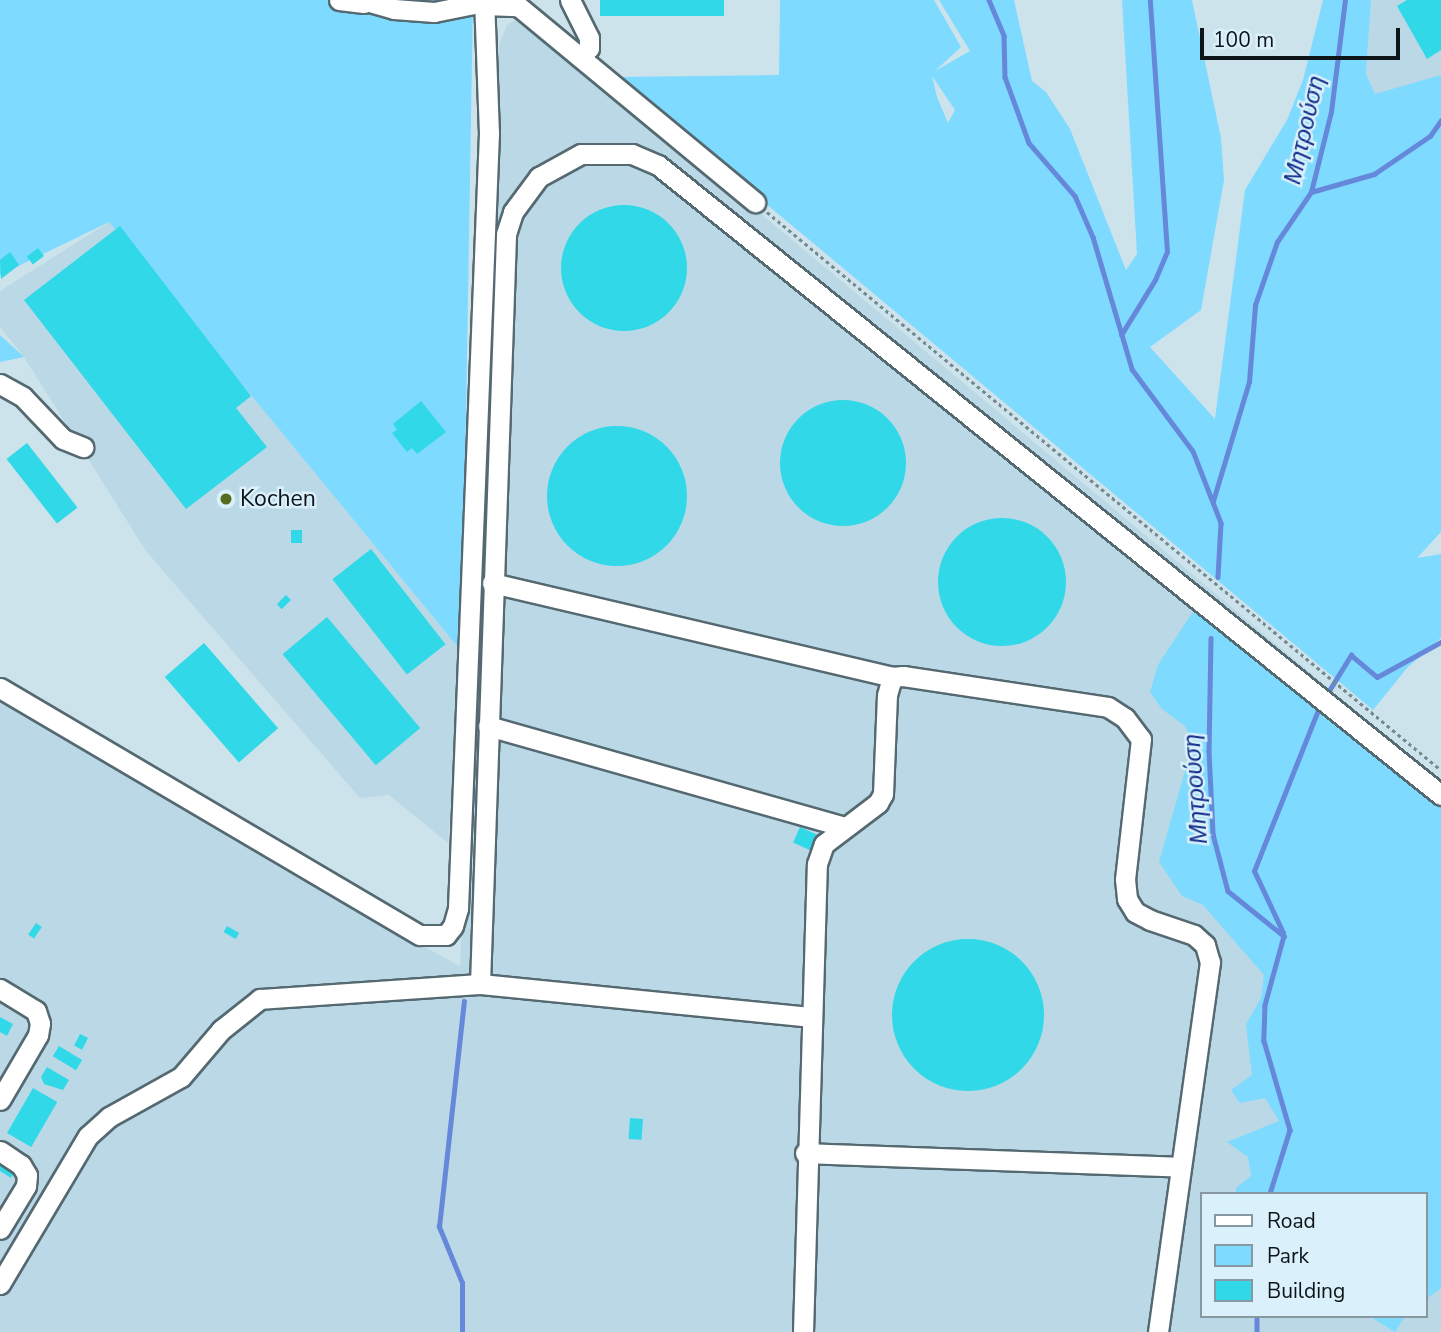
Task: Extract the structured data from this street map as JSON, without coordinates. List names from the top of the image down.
{
  "water": ["Μητρούση"],
  "places": ["Kochen"],
  "legend": ["Road", "Park", "Building"],
  "scale_bar": "100 m"
}
